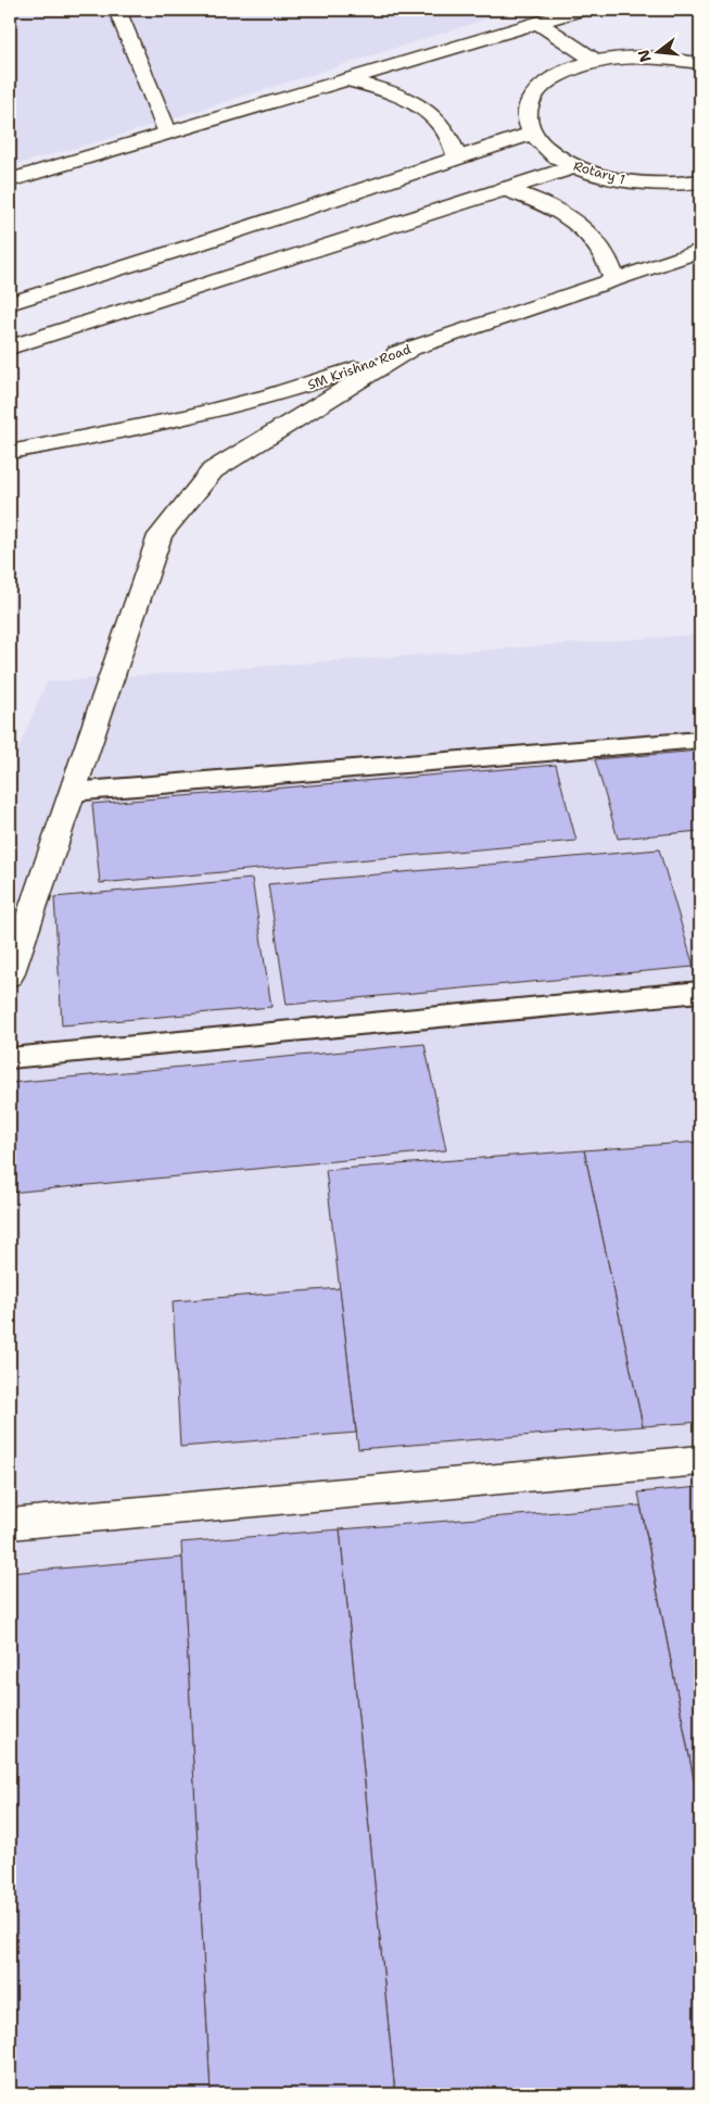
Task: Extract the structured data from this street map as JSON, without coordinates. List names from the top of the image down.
{
  "streets": {
    "main road": ["Rotary 1", "SM Krishna Road"]
  },
  "north": "left"
}
